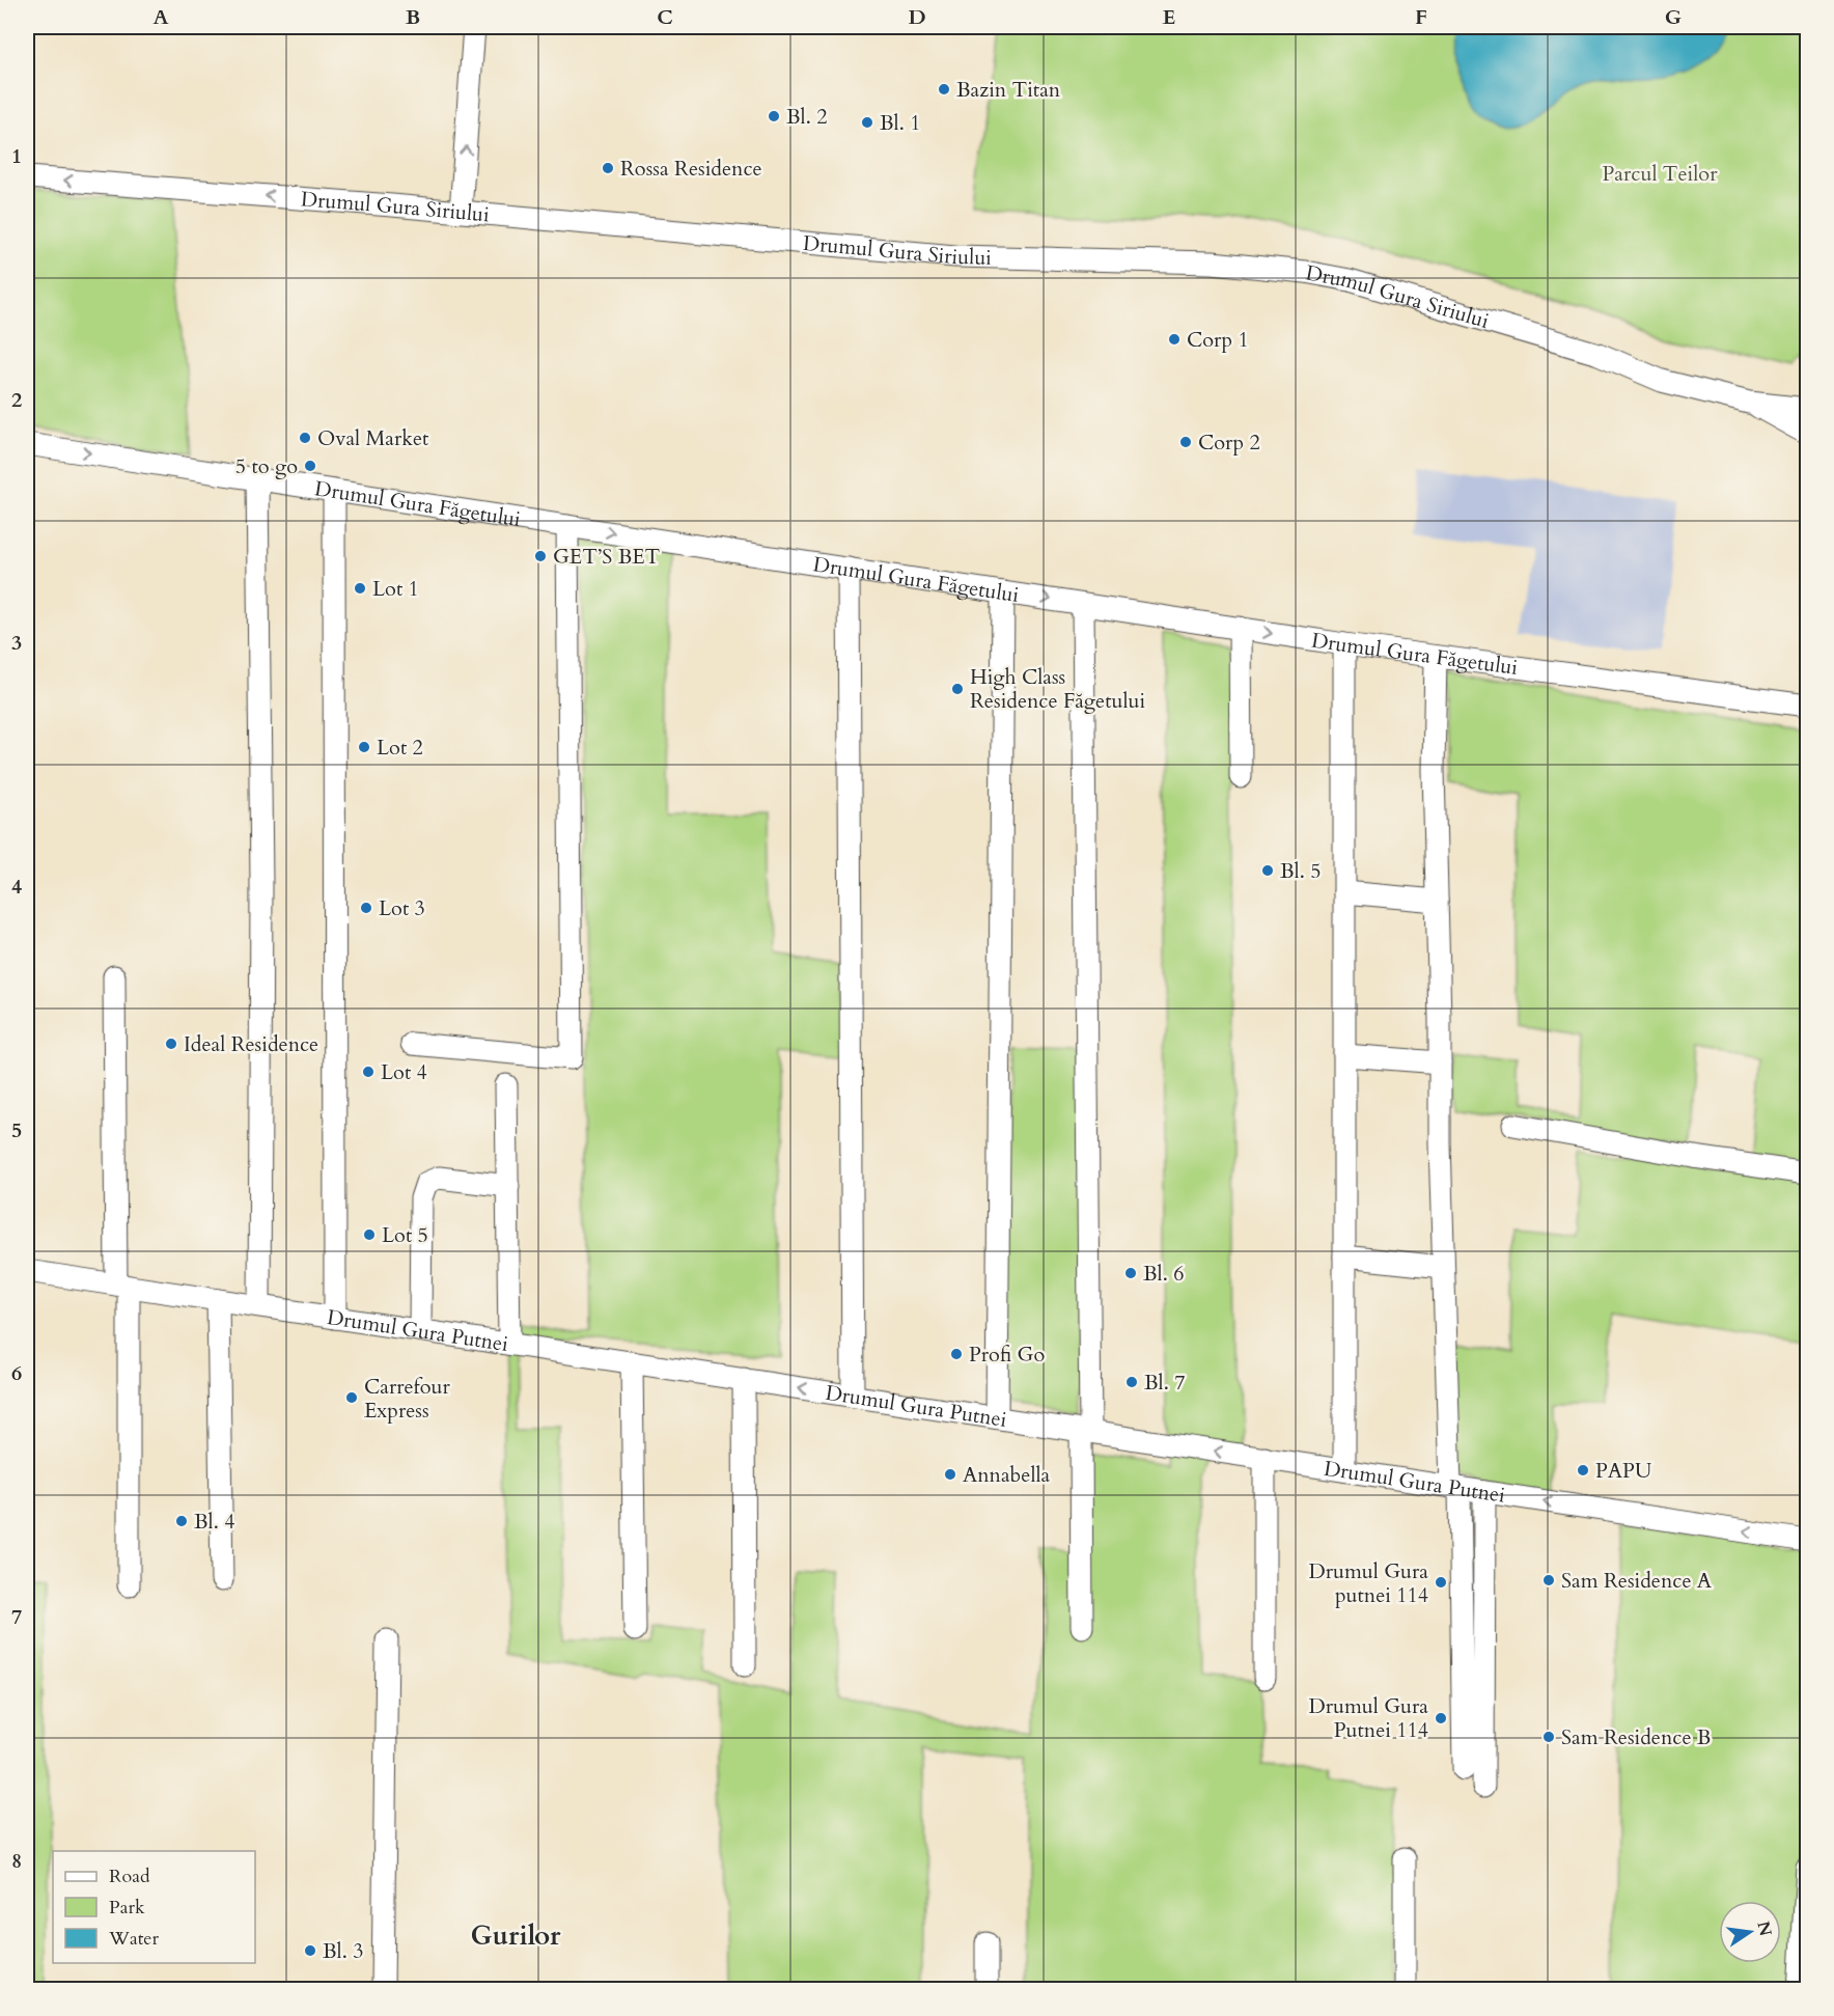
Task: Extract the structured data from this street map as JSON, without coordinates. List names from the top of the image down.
{
  "streets": {
    "street": ["Drumul Gura Siriului", "Drumul Gura Făgetului", "Drumul Gura Putnei"]
  },
  "one_way": ["Drumul Gura Făgetului"],
  "districts": ["Gurilor"],
  "parks": ["Parcul Teilor"],
  "places": [
    "Bazin Titan",
    "Bl. 2",
    "Bl. 1",
    "Rossa Residence",
    "Corp 1",
    "Oval Market",
    "Corp 2",
    "5 to go",
    "GET’S BET",
    "Lot 1",
    "High Class Residence Făgetului",
    "Lot 2",
    "Bl. 5",
    "Lot 3",
    "Ideal Residence",
    "Lot 4",
    "Lot 5",
    "Bl. 6",
    "Profi Go",
    "Bl. 7",
    "Carrefour Express",
    "PAPU",
    "Annabella",
    "Bl. 4",
    "Sam Residence A",
    "Drumul Gura putnei 114",
    "Drumul Gura Putnei 114",
    "Sam Residence B",
    "Bl. 3"
  ],
  "legend": ["Road", "Park", "Water"],
  "north": "right",
  "grid": {
    "columns": [
      "A",
      "B",
      "C",
      "D",
      "E",
      "F",
      "G"
    ],
    "rows": [
      "1",
      "2",
      "3",
      "4",
      "5",
      "6",
      "7",
      "8"
    ]
  }
}
